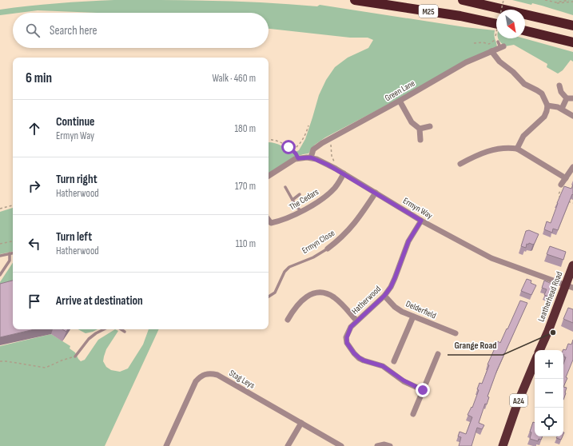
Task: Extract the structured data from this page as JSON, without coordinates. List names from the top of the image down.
{
  "streets": {
    "highway": ["M25", "Leatherhead Road", "A24"],
    "street": [
      "Green Lane",
      "The Cedars",
      "Ermyn Way",
      "Ermyn Close",
      "Hatherwood",
      "Delderfield",
      "Stag Leys"
    ]
  },
  "crossings": [
    ["Green Lane", "Ermyn Way"],
    ["The Cedars", "Ermyn Way"],
    ["Ermyn Way", "Ermyn Close"],
    ["Ermyn Way", "Leatherhead Road"],
    ["Ermyn Way", "Hatherwood"],
    ["Hatherwood", "Delderfield"]
  ],
  "places": ["Grange Road"],
  "north": "bottom right",
  "page": {
    "search": "Search here",
    "heading": ["6 min", "Walk · 460 m"],
    "list": [
      ["Continue", "Ermyn Way", "180 m"],
      ["Turn right", "Hatherwood", "170 m"],
      ["Turn left", "Hatherwood", "110 m"],
      "Arrive at destination"
    ],
    "map_buttons": ["+", "−"]
  }
}
